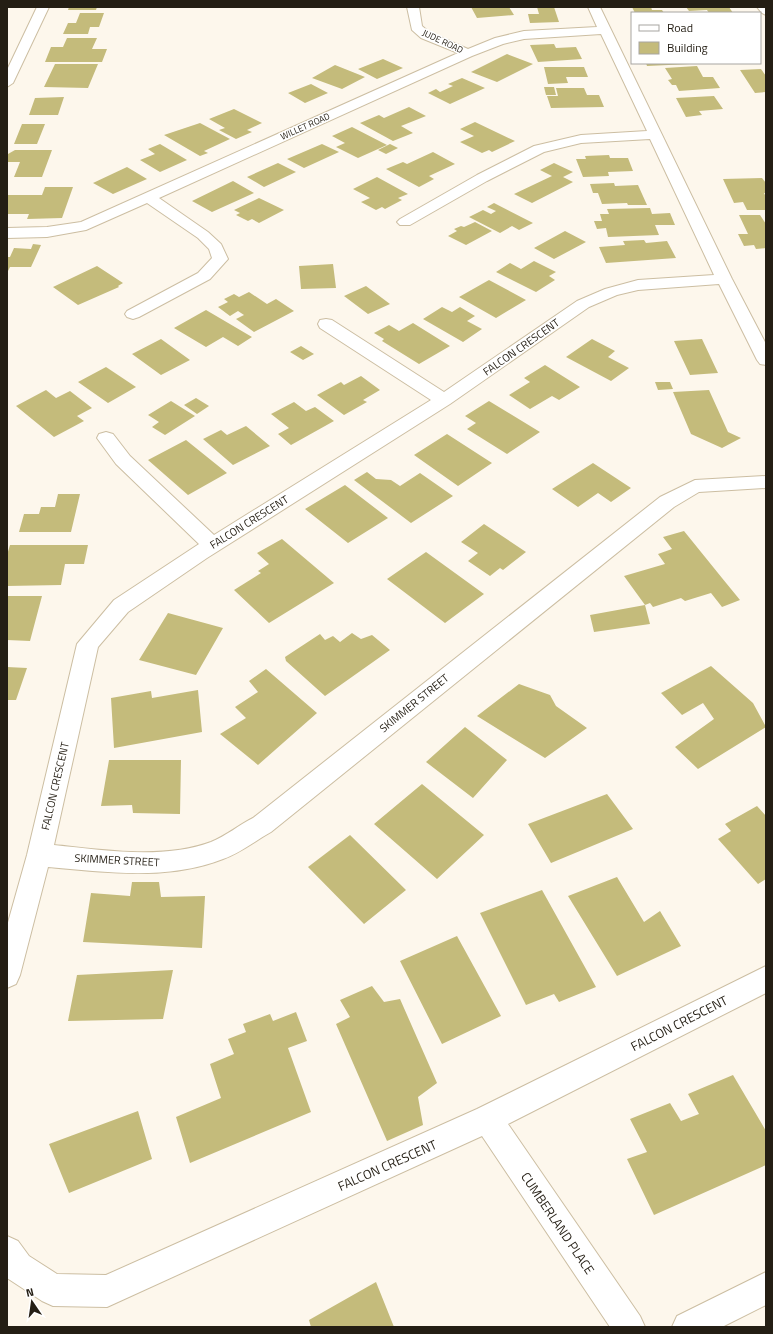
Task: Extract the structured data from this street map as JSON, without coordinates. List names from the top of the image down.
{
  "streets": {
    "street": [
      "JUDE ROAD",
      "WILLET ROAD",
      "FALCON CRESCENT",
      "SKIMMER STREET",
      "CUMBERLAND PLACE"
    ]
  },
  "crossings": [
    ["JUDE ROAD", "WILLET ROAD"],
    ["FALCON CRESCENT", "SKIMMER STREET"],
    ["FALCON CRESCENT", "CUMBERLAND PLACE"]
  ],
  "legend": ["Road", "Building"],
  "north": "top"
}
